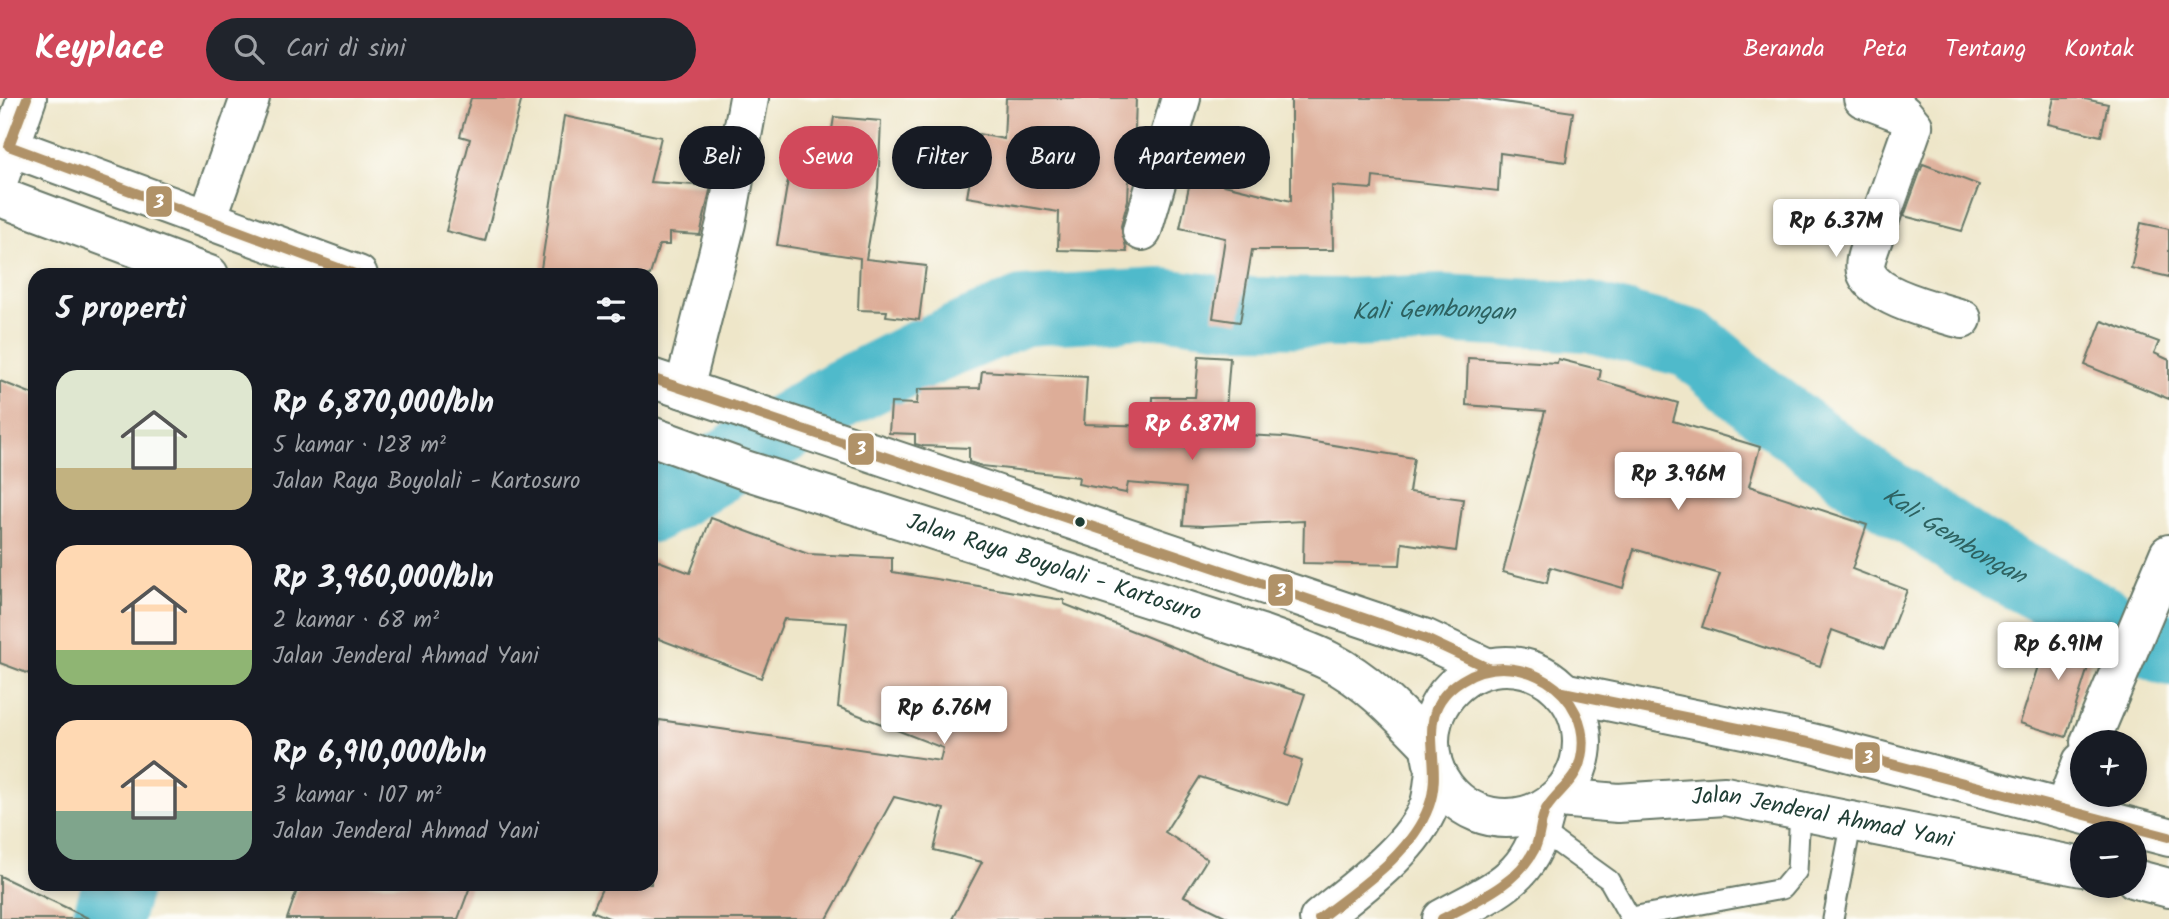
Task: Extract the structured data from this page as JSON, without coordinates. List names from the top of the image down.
{
  "streets": {
    "main road": ["Jalan Raya Boyolali - Kartosuro", "Jalan Jenderal Ahmad Yani"]
  },
  "crossings": [
    ["Jalan Raya Boyolali - Kartosuro", "Jalan Jenderal Ahmad Yani"]
  ],
  "water": ["Kali Gembongan"],
  "lines": ["transit line 3"],
  "page": {
    "header": "Keyplace",
    "search": "Cari di sini",
    "nav": [
      "Beranda",
      "Peta",
      "Tentang",
      "Kontak"
    ],
    "chip": [
      "Beli",
      "Sewa",
      "Filter",
      "Baru",
      "Apartemen"
    ],
    "price": [
      "Rp 6.37M",
      "Rp 6.87M",
      "Rp 3.96M",
      "Rp 6.91M",
      "Rp 6.76M"
    ],
    "heading": "5 properti",
    "list": [
      {
        "name": "Rp 6,870,000/bln",
        "note": "5 kamar · 128 m² · Jalan Raya Boyolali - Kartosuro"
      },
      {
        "name": "Rp 3,960,000/bln",
        "note": "2 kamar · 68 m² · Jalan Jenderal Ahmad Yani"
      },
      {
        "name": "Rp 6,910,000/bln",
        "note": "3 kamar · 107 m² · Jalan Jenderal Ahmad Yani"
      }
    ],
    "map_buttons": ["+", "−"]
  }
}
